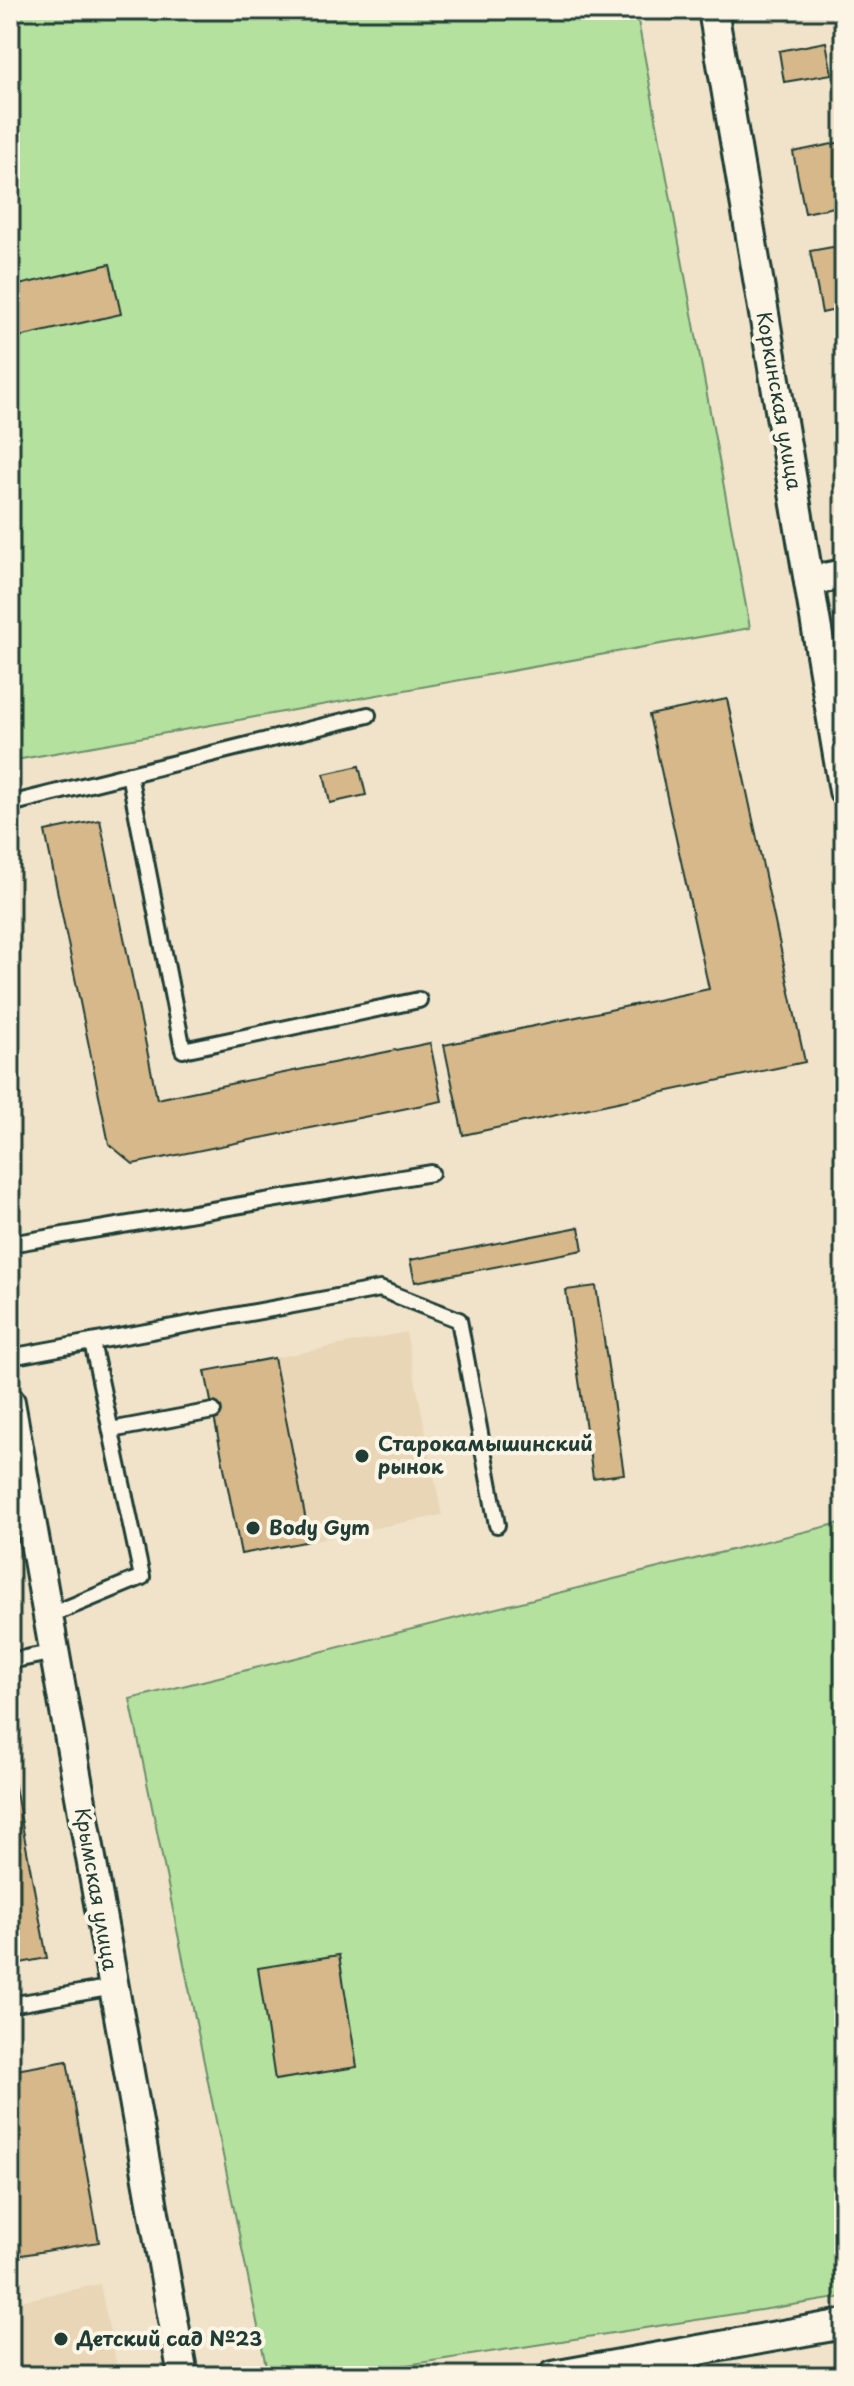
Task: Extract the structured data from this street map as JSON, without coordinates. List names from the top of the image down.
{
  "streets": {
    "street": ["Коркинская улица", "Крымская улица"]
  },
  "places": ["Старокамышинский рынок", "Body Gym", "Детский сад №23"]
}
